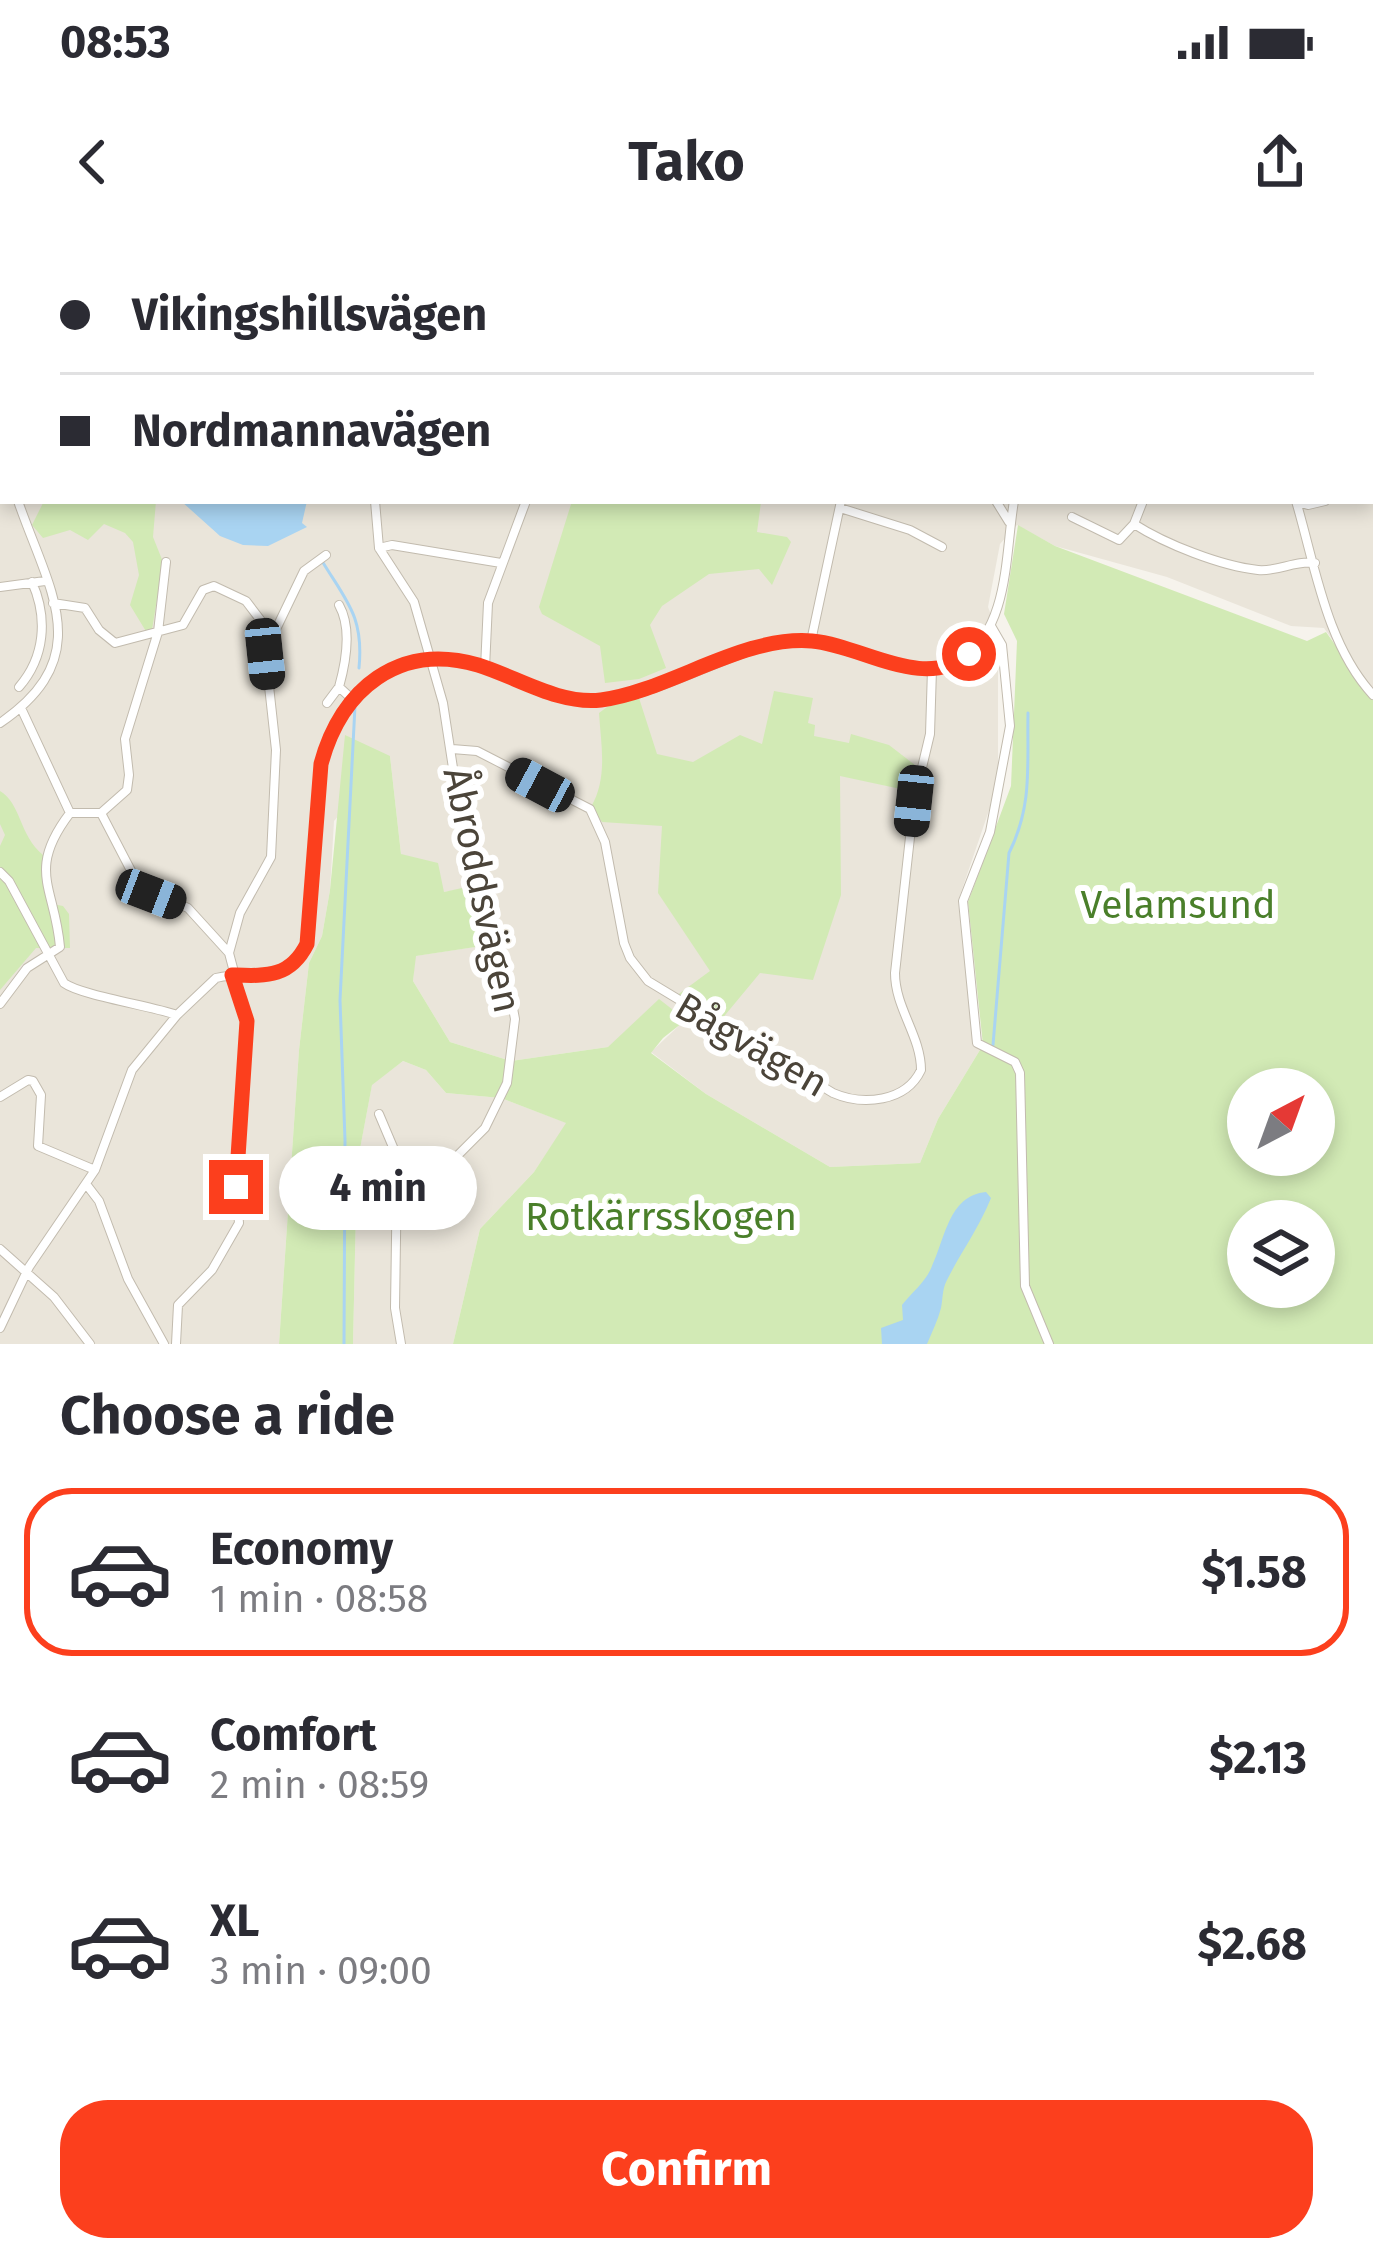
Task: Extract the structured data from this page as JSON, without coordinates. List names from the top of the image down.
{
  "streets": {
    "street": ["Åbroddsvägen", "Bågvägen"]
  },
  "crossings": [
    ["Åbroddsvägen", "Bågvägen"]
  ],
  "parks": ["Velamsund", "Rotkärrsskogen"],
  "north": "top right",
  "page": {
    "status": "08:53",
    "header": "Tako",
    "banner": ["Vikingshillsvägen", "Nordmannavägen"],
    "bubble": "4 min",
    "heading": "Choose a ride",
    "list": [
      {
        "name": "Economy",
        "note": "1 min · 08:58",
        "value": "$1.58"
      },
      {
        "name": "Comfort",
        "note": "2 min · 08:59",
        "value": "$2.13"
      },
      {
        "name": "XL",
        "note": "3 min · 09:00",
        "value": "$2.68"
      }
    ],
    "buttons": "Confirm"
  }
}
